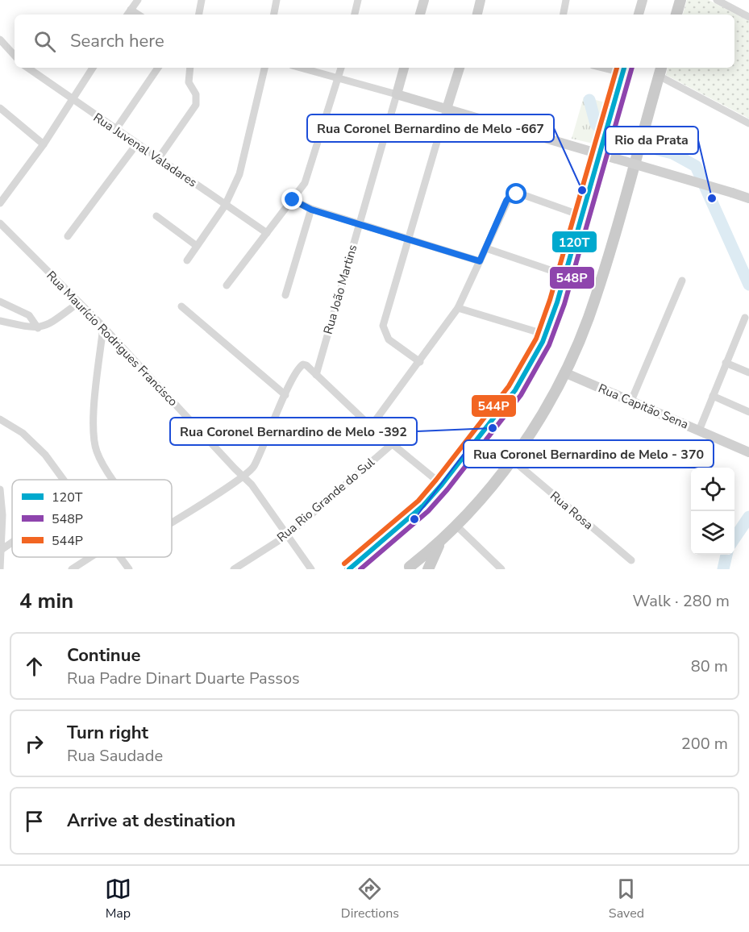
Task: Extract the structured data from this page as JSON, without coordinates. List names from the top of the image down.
{
  "streets": {
    "street": [
      "Rua Juvenal Valadares",
      "Rua João Martins",
      "Rua Maurício Rodrigues Francisco",
      "Rua Capitão Sena",
      "Rua Rio Grande do Sul",
      "Rua Rosa"
    ]
  },
  "crossings": [
    ["Rua Maurício Rodrigues Francisco", "Rua Rio Grande do Sul"]
  ],
  "places": [
    "Rua Coronel Bernardino de Melo -667",
    "Rio da Prata",
    "Rua Coronel Bernardino de Melo -392",
    "Rua Coronel Bernardino de Melo - 370"
  ],
  "lines": ["transit line 120T", "transit line 548P", "transit line 544P"],
  "legend": ["120T", "548P", "544P"],
  "page": {
    "search": "Search here",
    "heading": ["4 min", "Walk · 280 m"],
    "list": [
      ["Continue", "Rua Padre Dinart Duarte Passos", "80 m"],
      ["Turn right", "Rua Saudade", "200 m"],
      "Arrive at destination"
    ],
    "nav": ["Map", "Directions", "Saved"]
  }
}
